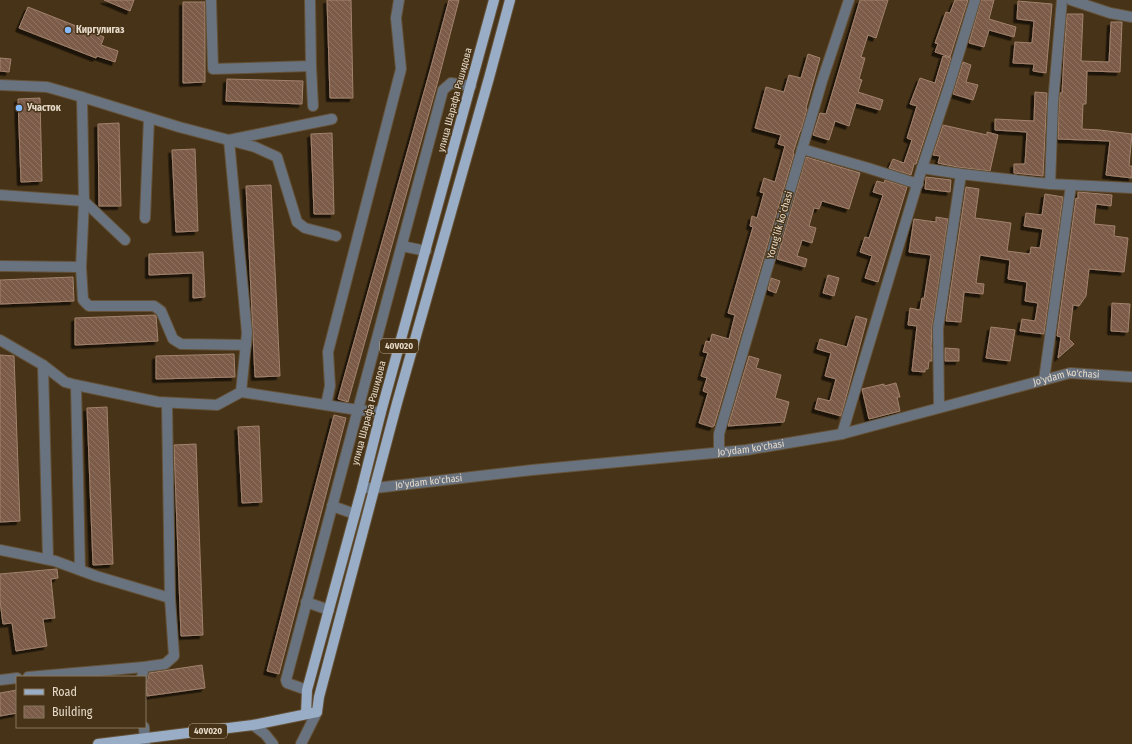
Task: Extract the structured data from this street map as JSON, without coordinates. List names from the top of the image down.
{
  "streets": {
    "main road": ["улица Шарафа Рашидова", "40V020"],
    "street": ["Yorugʻlik koʻchasi", "Jo'ydam ko'chasi"]
  },
  "crossings": [
    ["улица Шарафа Рашидова", "40V020"],
    ["улица Шарафа Рашидова", "Jo'ydam ko'chasi"],
    ["Yorugʻlik koʻchasi", "Jo'ydam ko'chasi"]
  ],
  "places": ["Киргулигаз", "Участок"],
  "legend": ["Road", "Building"]
}
